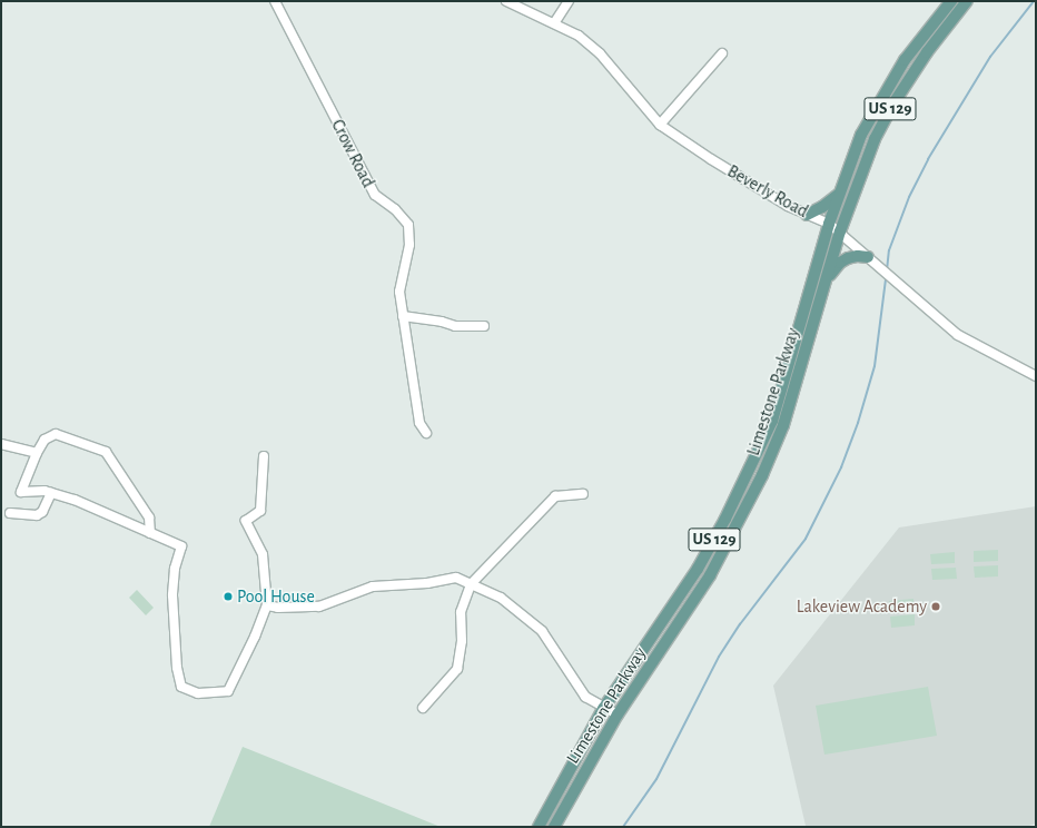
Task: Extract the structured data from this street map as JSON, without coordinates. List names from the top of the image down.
{
  "streets": {
    "main road": ["US 129", "Limestone Parkway"],
    "street": ["Crow Road", "Beverly Road"]
  },
  "crossings": [
    ["Beverly Road", "Limestone Parkway"]
  ],
  "places": ["Pool House", "Lakeview Academy"]
}
